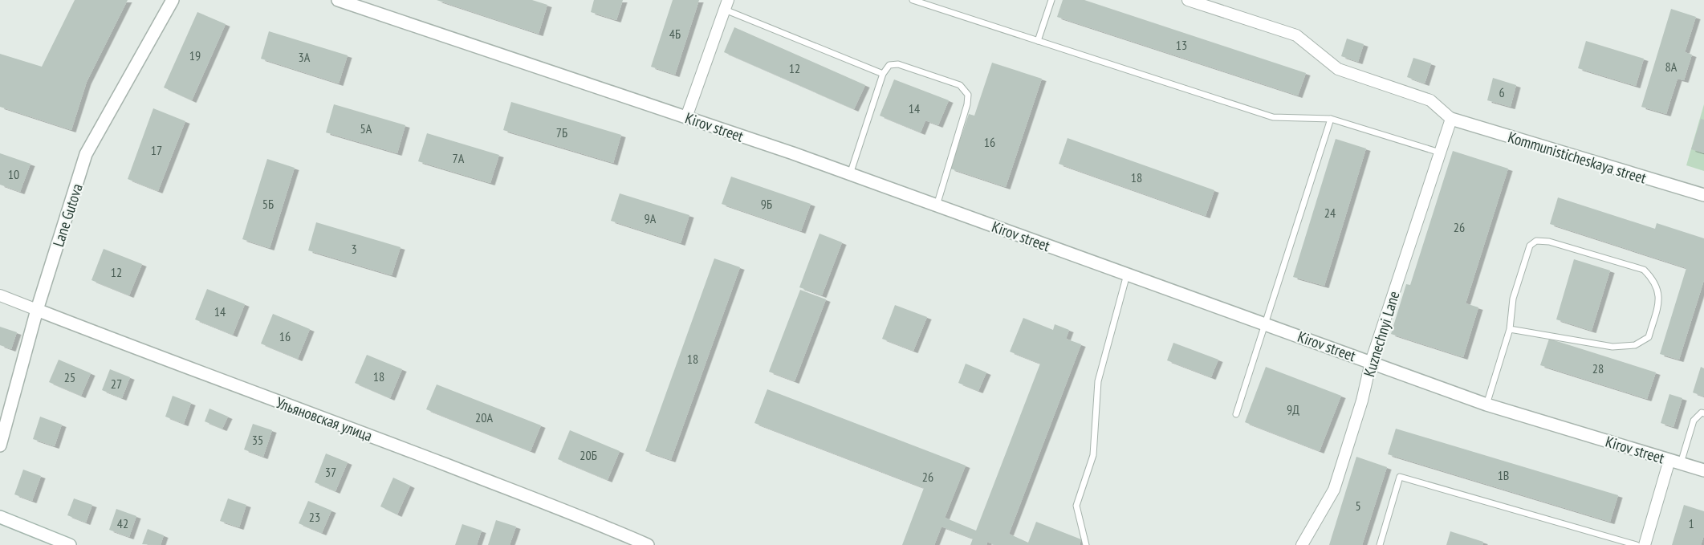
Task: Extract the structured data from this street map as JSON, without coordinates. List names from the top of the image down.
{
  "streets": {
    "street": [
      "Kirov street",
      "Kommunisticheskaya street",
      "Lane Gutova",
      "Kuznechnyi Lane",
      "Ульяновская улица"
    ]
  },
  "crossings": [
    ["Kirov street", "Kuznechnyi Lane"],
    ["Kommunisticheskaya street", "Kuznechnyi Lane"],
    ["Lane Gutova", "Ульяновская улица"]
  ],
  "house_numbers": [
    "4Б",
    "13",
    "19",
    "3А",
    "8А",
    "12",
    "6",
    "14",
    "5А",
    "7Б",
    "16",
    "17",
    "7А",
    "10",
    "18",
    "5Б",
    "9Б",
    "24",
    "9А",
    "26",
    "3",
    "12",
    "14",
    "16",
    "18",
    "28",
    "18",
    "25",
    "27",
    "9Д",
    "20А",
    "35",
    "20Б",
    "37",
    "1В",
    "26",
    "5",
    "23",
    "42",
    "1"
  ]
}
